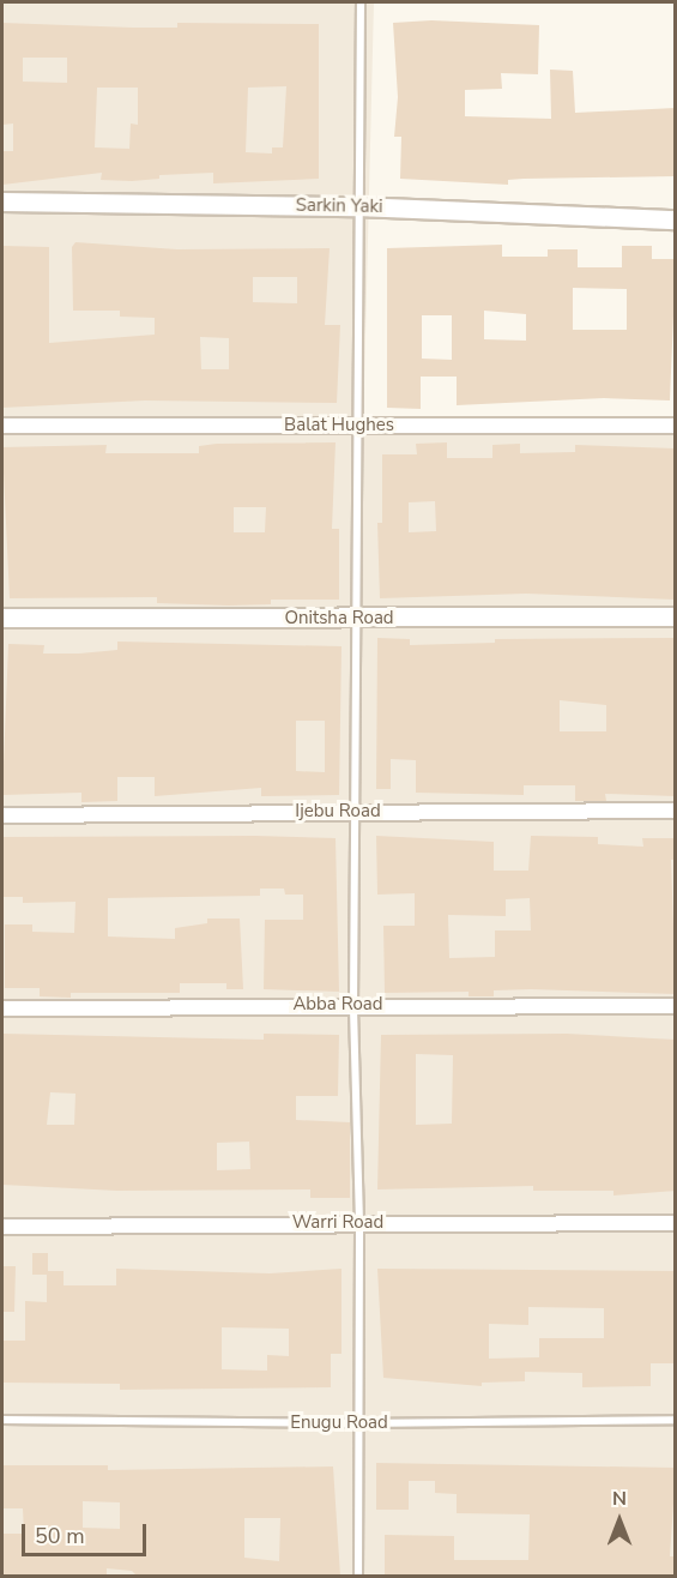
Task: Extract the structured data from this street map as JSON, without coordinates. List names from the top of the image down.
{
  "streets": {
    "street": [
      "Sarkin Yaki",
      "Balat Hughes",
      "Onitsha Road",
      "Ijebu Road",
      "Abba Road",
      "Warri Road"
    ],
    "lane": ["Enugu Road"]
  },
  "scale_bar": "50 m",
  "north": "top"
}
